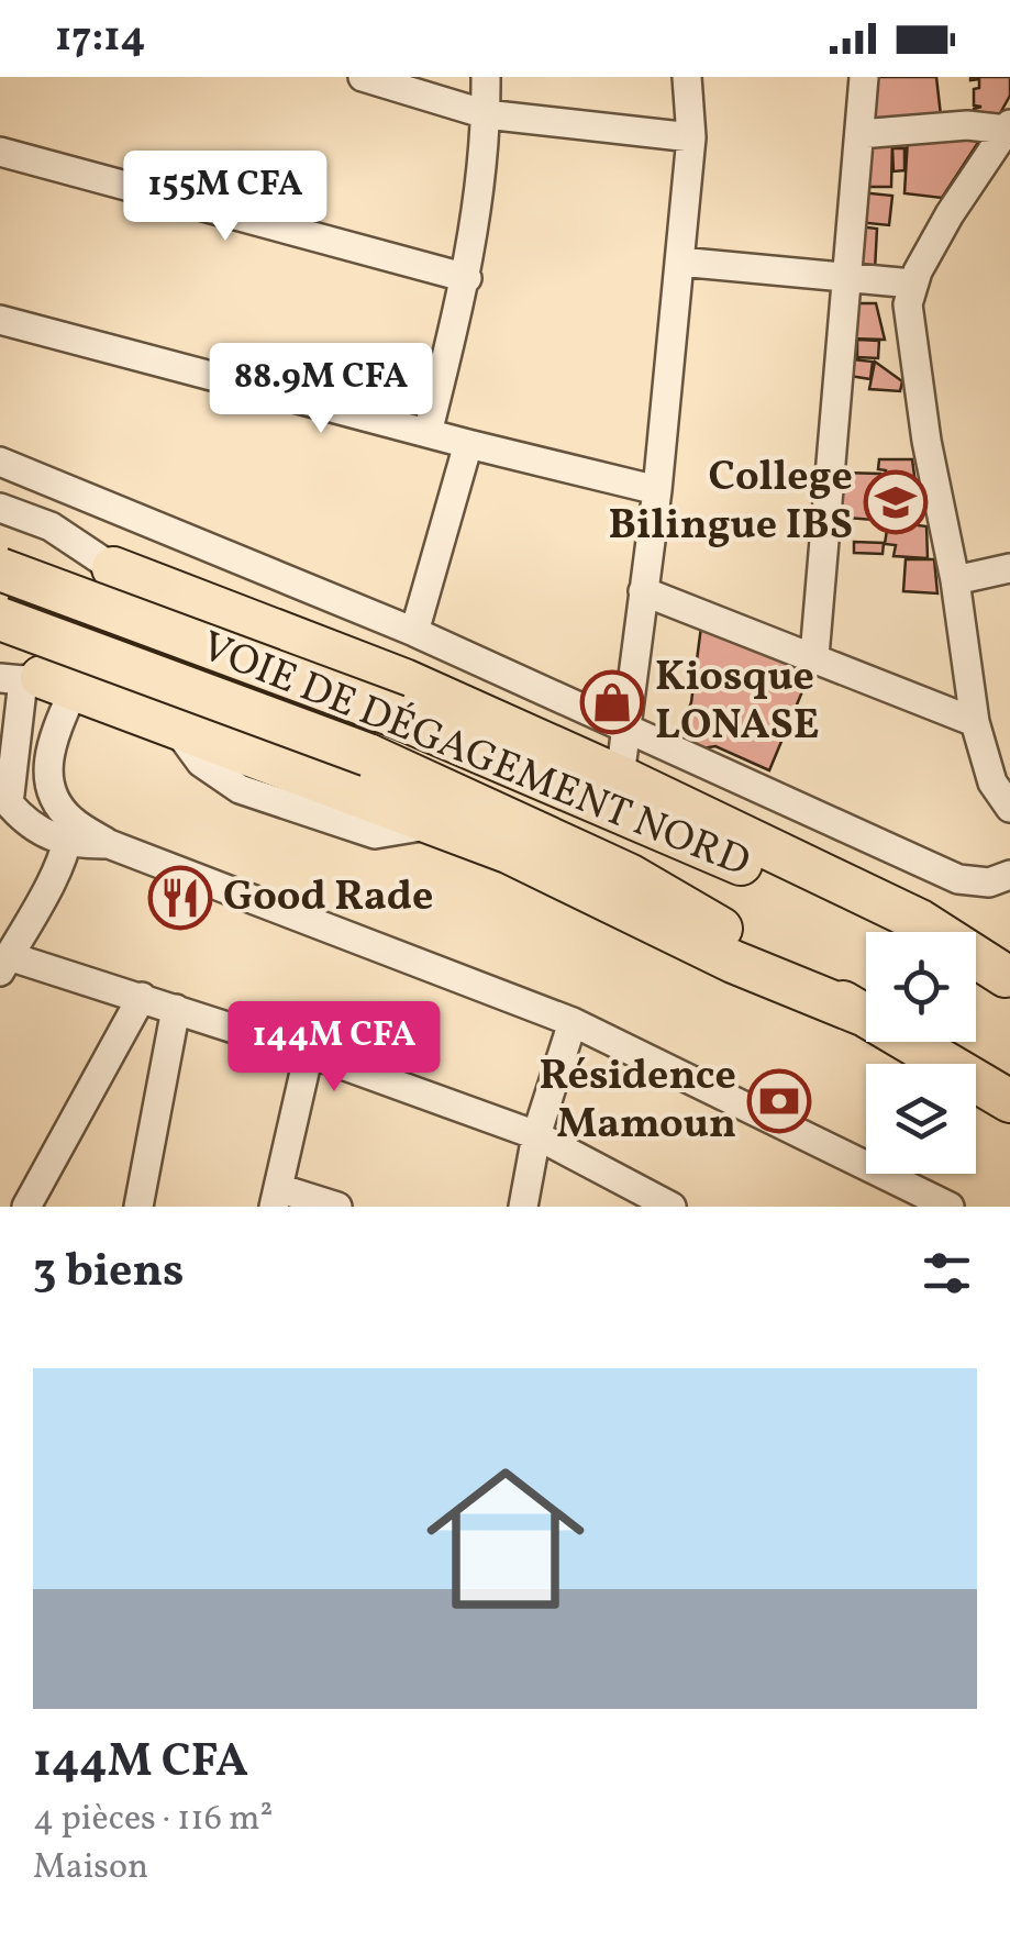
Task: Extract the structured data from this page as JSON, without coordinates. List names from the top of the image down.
{
  "streets": {
    "highway": ["VOIE DE DÉGAGEMENT NORD"]
  },
  "places": {
    "school or university": ["College Bilingue IBS"],
    "shop": ["Kiosque LONASE"],
    "restaurant": ["Good Rade"],
    "bank": ["Résidence Mamoun"]
  },
  "page": {
    "status": "17:14",
    "price": ["155M CFA", "88.9M CFA", "144M CFA"],
    "heading": "3 biens",
    "list": [
      {
        "name": "144M CFA",
        "note": "4 pièces · 116 m² · Maison"
      }
    ]
  }
}
